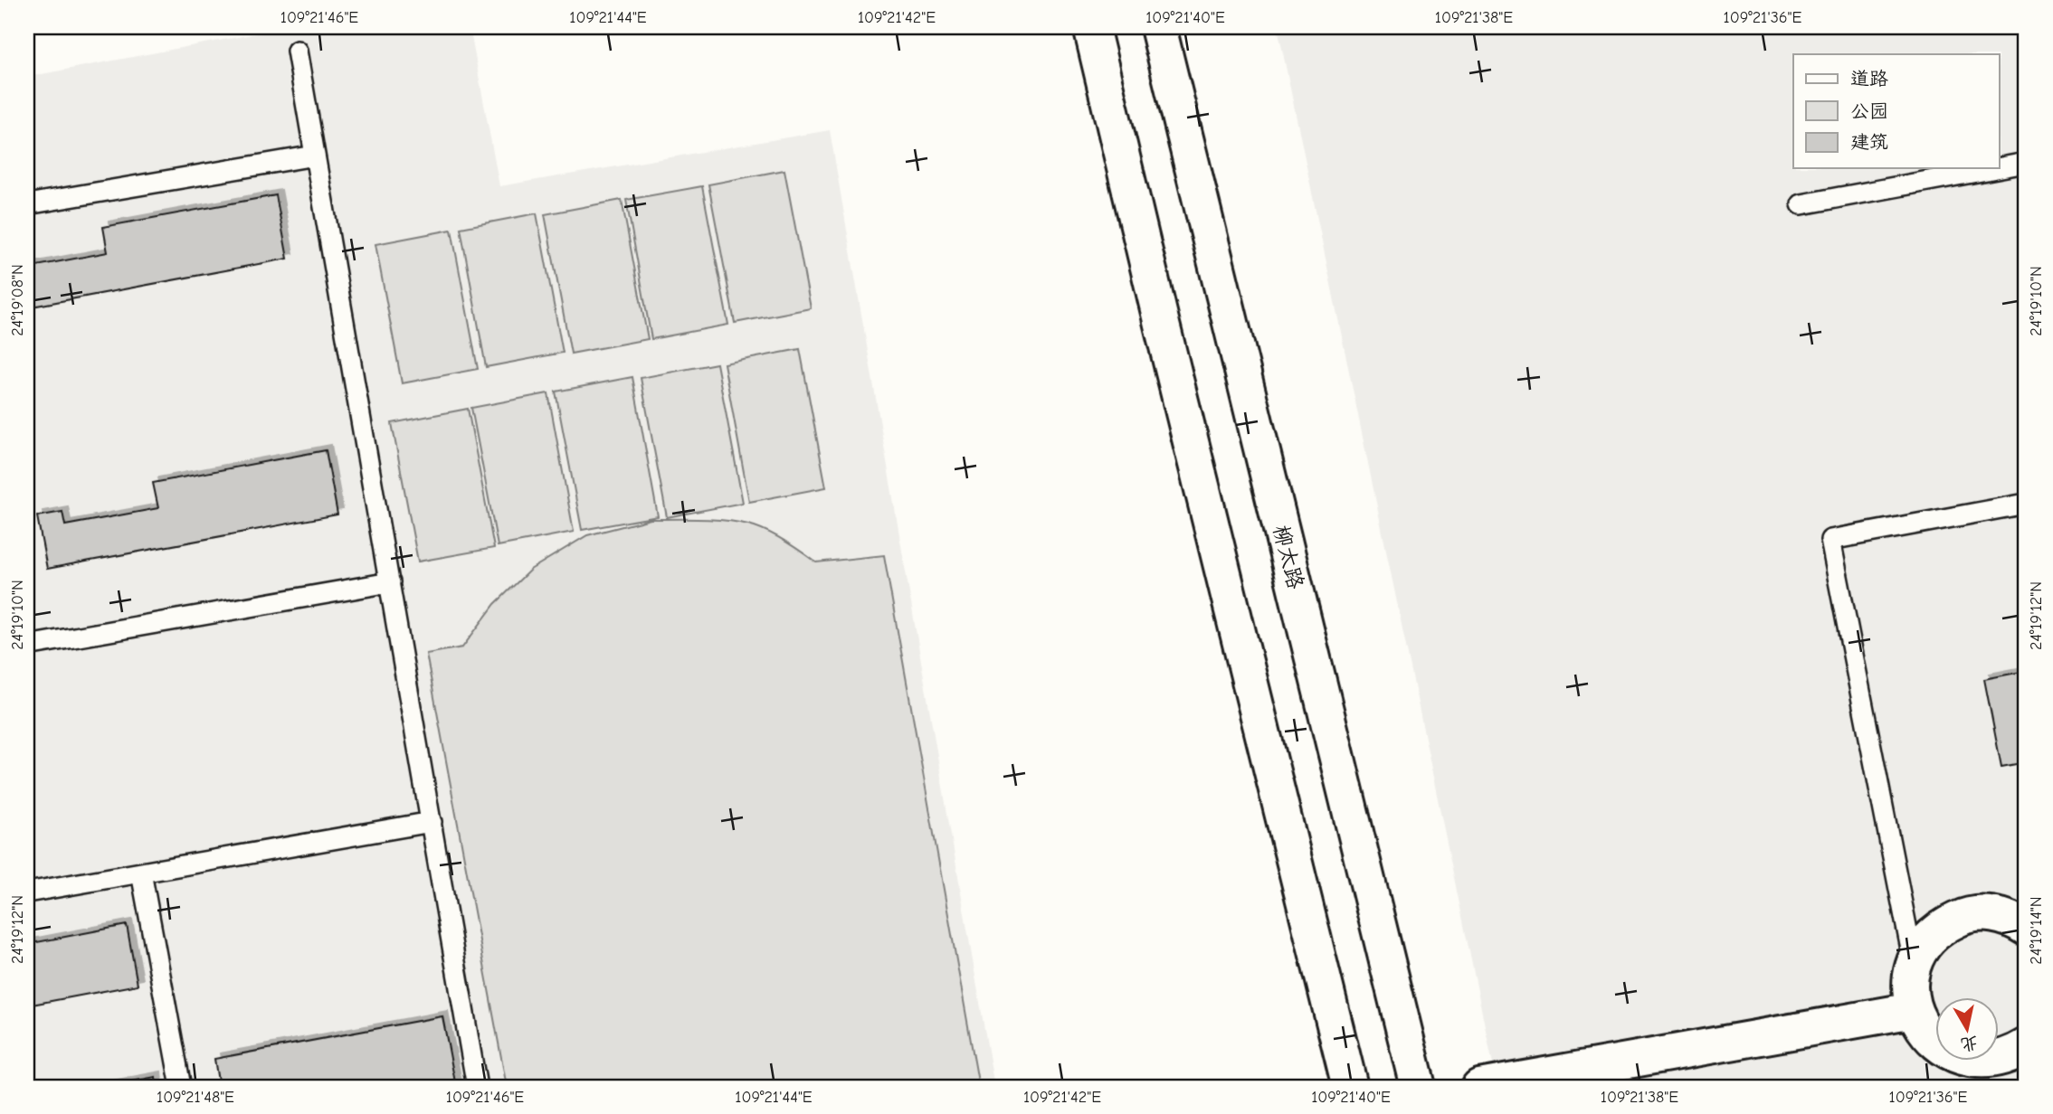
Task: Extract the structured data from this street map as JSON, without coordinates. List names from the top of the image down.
{
  "streets": {
    "main road": ["柳太路"]
  },
  "legend": ["道路", "公园", "建筑"],
  "north": "bottom",
  "coordinates": [
    "109°21'46\"E",
    "109°21'44\"E",
    "109°21'42\"E",
    "109°21'40\"E",
    "109°21'38\"E",
    "109°21'36\"E",
    "24°19'08\"N",
    "24°19'10\"N",
    "24°19'12\"N",
    "24°19'14\"N",
    "109°21'48\"E"
  ]
}
